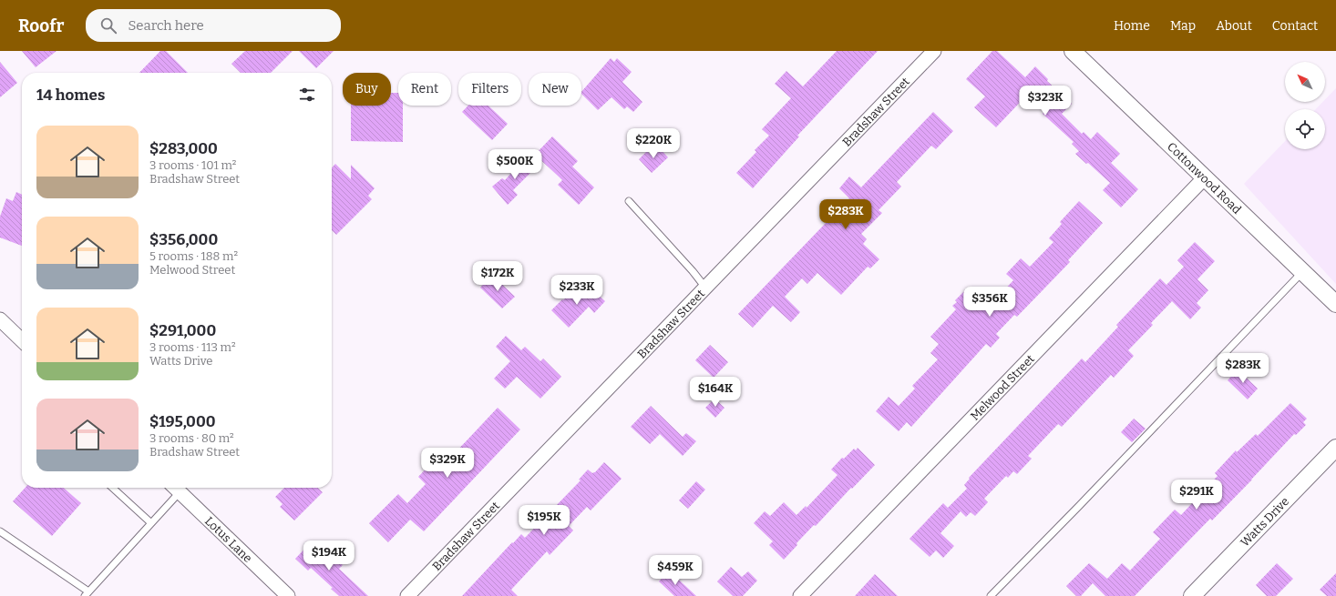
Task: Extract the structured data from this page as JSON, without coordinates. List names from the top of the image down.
{
  "streets": {
    "street": [
      "Bradshaw Street",
      "Cottonwood Road",
      "Melwood Street",
      "Watts Drive",
      "Lotus Lane"
    ]
  },
  "crossings": [
    ["Cottonwood Road", "Melwood Street"]
  ],
  "north": "top left",
  "page": {
    "header": "Roofr",
    "search": "Search here",
    "nav": [
      "Home",
      "Map",
      "About",
      "Contact"
    ],
    "chip": [
      "Buy",
      "Rent",
      "Filters",
      "New"
    ],
    "heading": "14 homes",
    "price": [
      "$323K",
      "$220K",
      "$500K",
      "$283K",
      "$172K",
      "$233K",
      "$356K",
      "$283K",
      "$164K",
      "$329K",
      "$291K",
      "$195K",
      "$194K",
      "$459K"
    ],
    "list": [
      {
        "name": "$283,000",
        "note": "3 rooms · 101 m² · Bradshaw Street"
      },
      {
        "name": "$356,000",
        "note": "5 rooms · 188 m² · Melwood Street"
      },
      {
        "name": "$291,000",
        "note": "3 rooms · 113 m² · Watts Drive"
      },
      {
        "name": "$195,000",
        "note": "3 rooms · 80 m² · Bradshaw Street"
      }
    ]
  }
}
